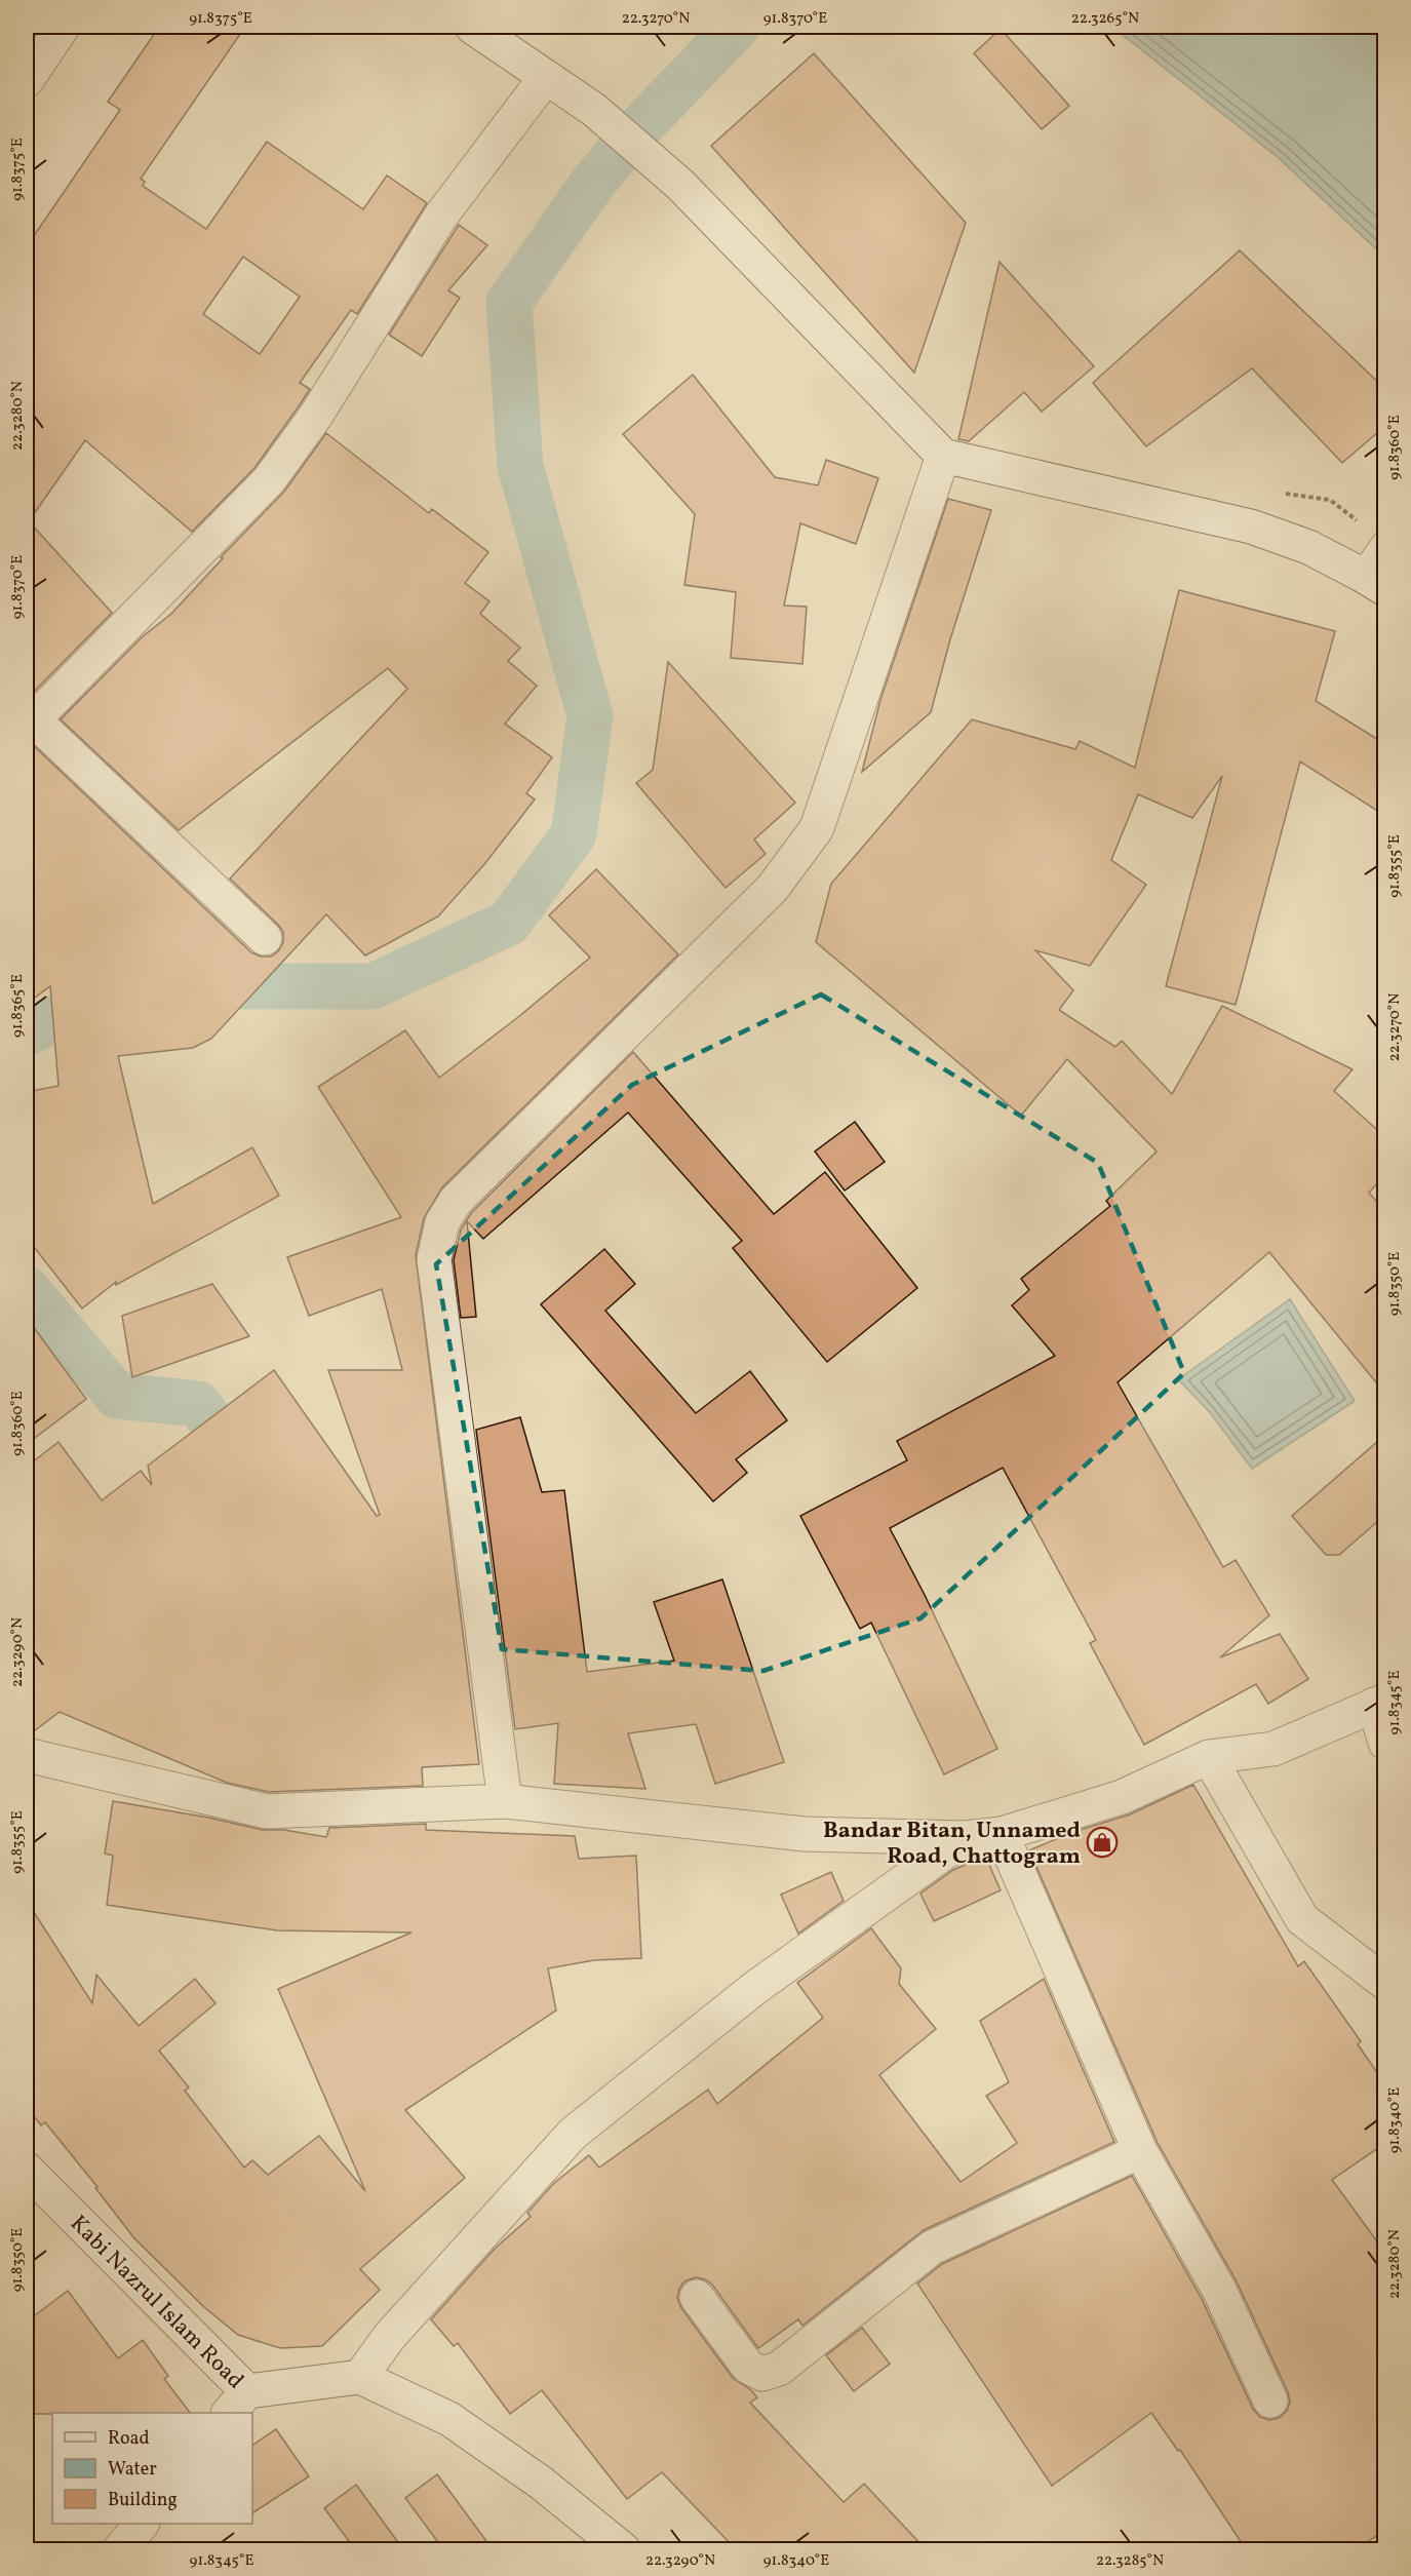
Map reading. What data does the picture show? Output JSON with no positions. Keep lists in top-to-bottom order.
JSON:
{
  "streets": {
    "street": ["Kabi Nazrul Islam Road"]
  },
  "places": {
    "shop": ["Bandar Bitan, Unnamed Road, Chattogram"]
  },
  "legend": ["Road", "Water", "Building"],
  "coordinates": [
    "91.8375°E",
    "22.3270°N",
    "91.8370°E",
    "22.3265°N",
    "22.3280°N",
    "91.8360°E",
    "91.8355°E",
    "91.8365°E",
    "91.8350°E",
    "22.3290°N",
    "91.8345°E",
    "91.8340°E",
    "22.3285°N"
  ]
}
